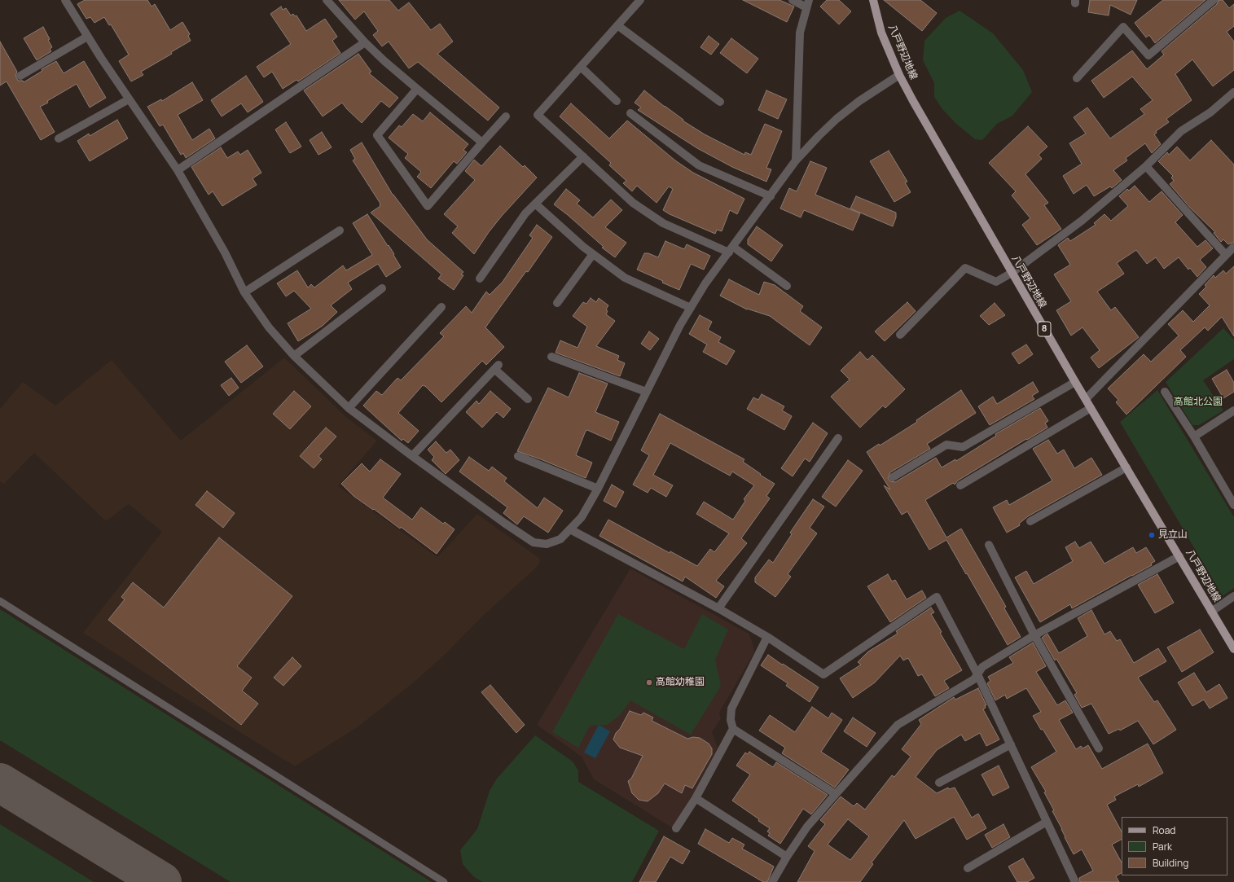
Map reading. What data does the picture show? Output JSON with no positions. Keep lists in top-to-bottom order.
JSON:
{
  "streets": {
    "main road": ["八戸野辺地線", "8"]
  },
  "parks": ["高館北公園"],
  "places": ["見立山", "高館幼稚園"],
  "legend": ["Road", "Park", "Building"]
}
